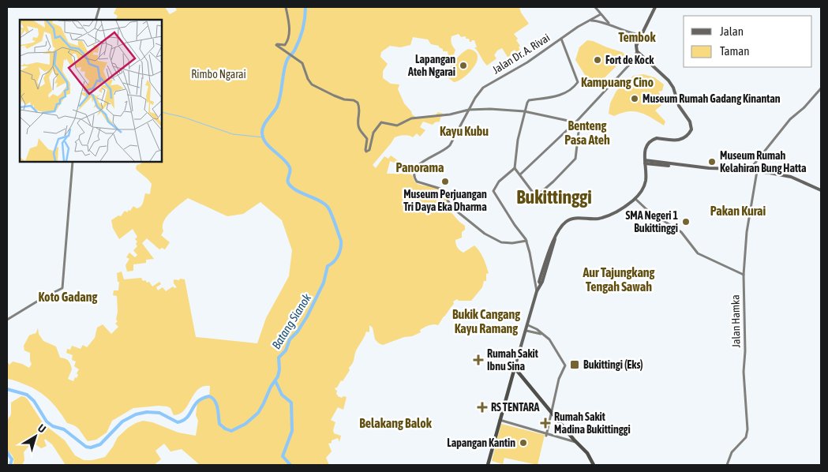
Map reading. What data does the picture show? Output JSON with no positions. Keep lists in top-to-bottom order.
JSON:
{
  "streets": {
    "street": ["Jalan Dr. A. Rivai", "Jalan Hamka"]
  },
  "districts": [
    "Tembok",
    "Kampuang Cino",
    "Benteng Pasa Ateh",
    "Kayu Kubu",
    "Panorama",
    "Bukittinggi",
    "Pakan Kurai",
    "Aur Tajungkang Tengah Sawah",
    "Koto Gadang",
    "Bukik Cangang Kayu Ramang",
    "Belakang Balok"
  ],
  "water": ["Batang Sianok"],
  "parks": ["Rimbo Ngarai"],
  "places": {
    "other": [
      "Fort de Kock",
      "Lapangan Ateh Ngarai",
      "Museum Rumah Gadang Kinantan",
      "Museum Rumah Kelahiran Bung Hatta",
      "Museum Perjuangan Tri Daya Eka Dharma",
      "SMA Negeri 1 Bukittinggi",
      "Lapangan Kantin"
    ],
    "health": ["Rumah Sakit Ibnu Sina", "RS TENTARA", "Rumah Sakit Madina Bukittinggi"],
    "transit": ["Bukittingi (Eks)"]
  },
  "legend": ["Jalan", "Taman"],
  "north": "top right"
}
